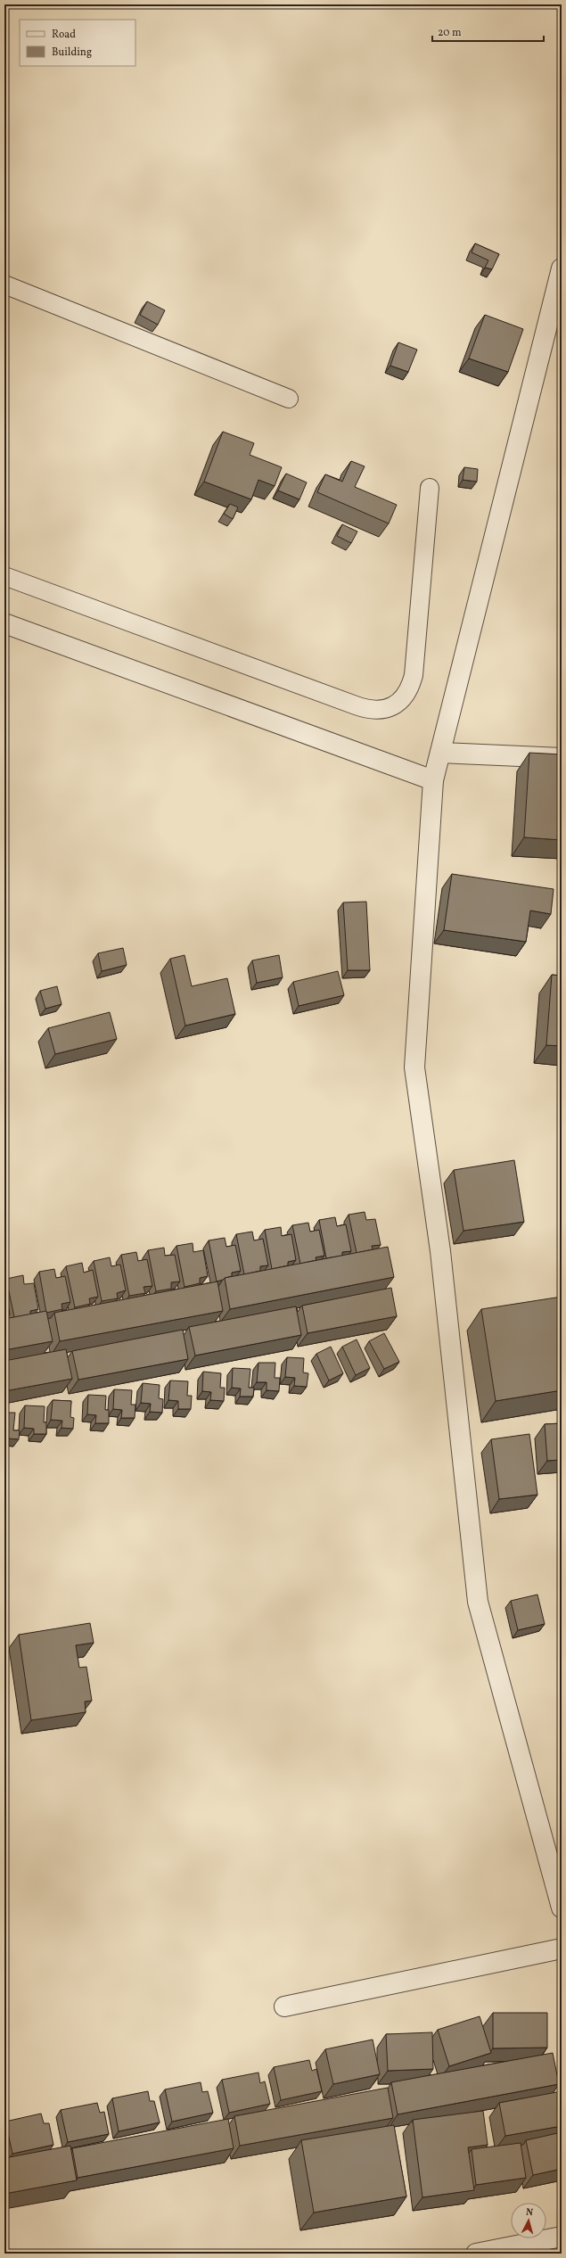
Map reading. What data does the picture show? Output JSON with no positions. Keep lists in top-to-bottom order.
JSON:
{
  "legend": ["Road", "Building"],
  "scale_bar": "20 m",
  "north": "top"
}
